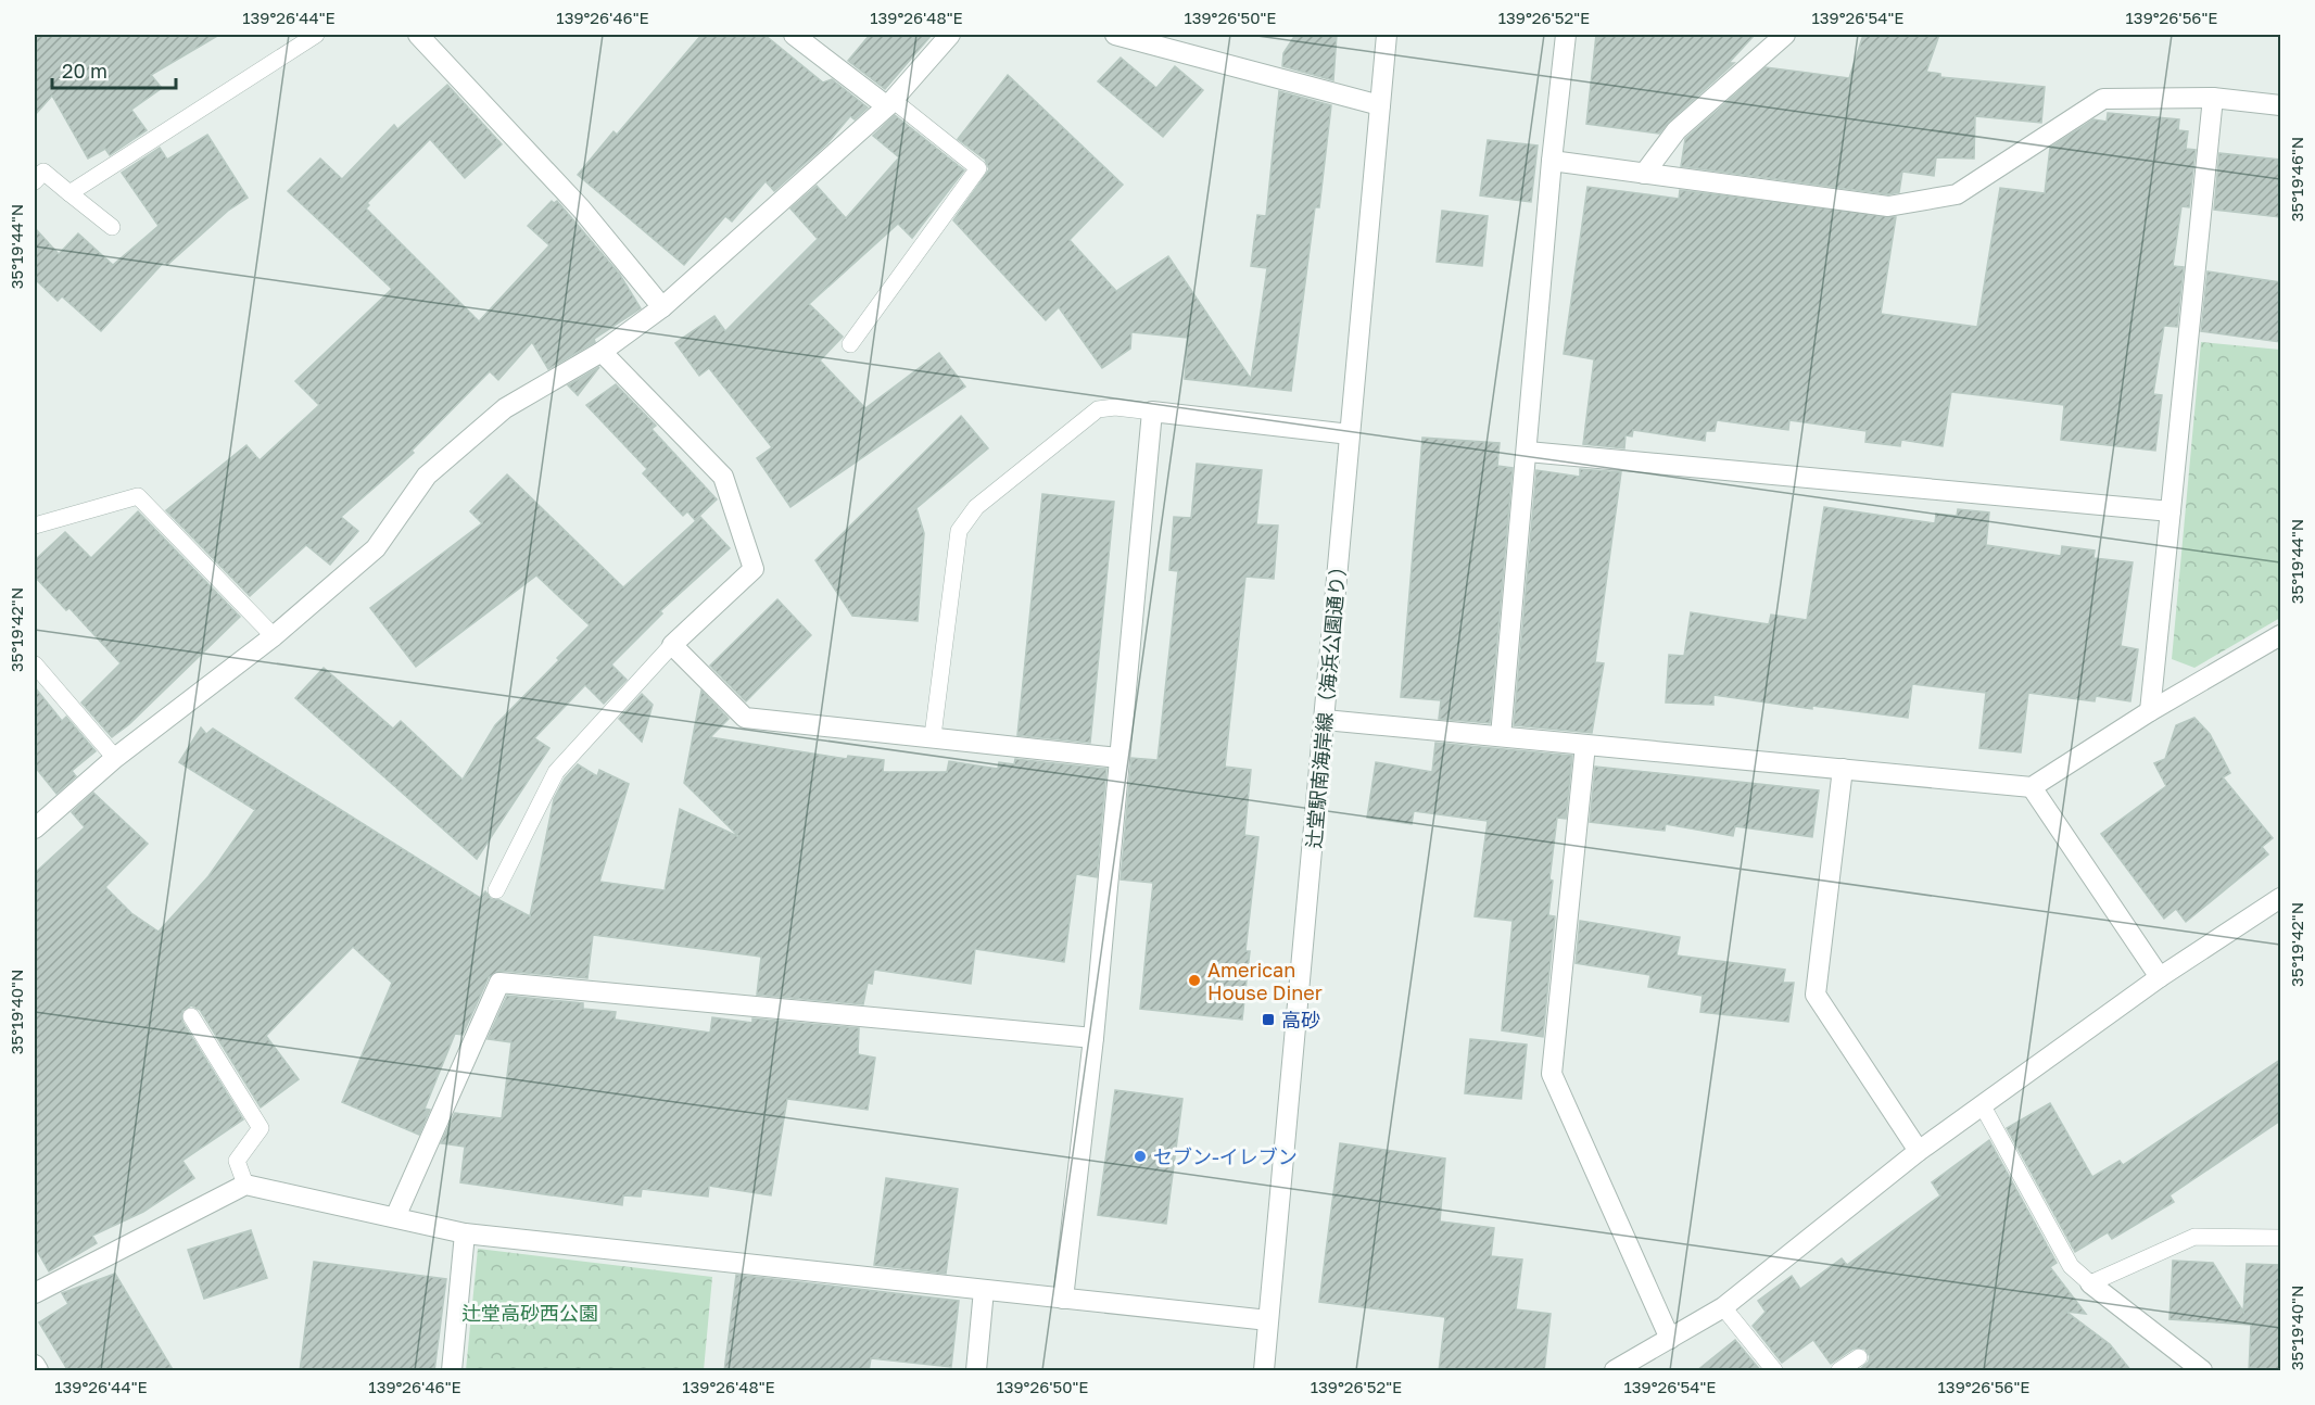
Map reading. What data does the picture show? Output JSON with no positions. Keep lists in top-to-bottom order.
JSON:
{
  "streets": {
    "street": ["辻堂駅南海岸線（海浜公園通り）"]
  },
  "parks": ["辻堂高砂西公園"],
  "places": {
    "other": ["American House Diner", "セブン-イレブン"],
    "transit": ["高砂"]
  },
  "scale_bar": "20 m",
  "coordinates": [
    "139°26'44\"E",
    "139°26'46\"E",
    "139°26'48\"E",
    "139°26'50\"E",
    "139°26'52\"E",
    "139°26'54\"E",
    "139°26'56\"E",
    "35°19'46\"N",
    "35°19'44\"N",
    "35°19'42\"N",
    "35°19'40\"N"
  ]
}
